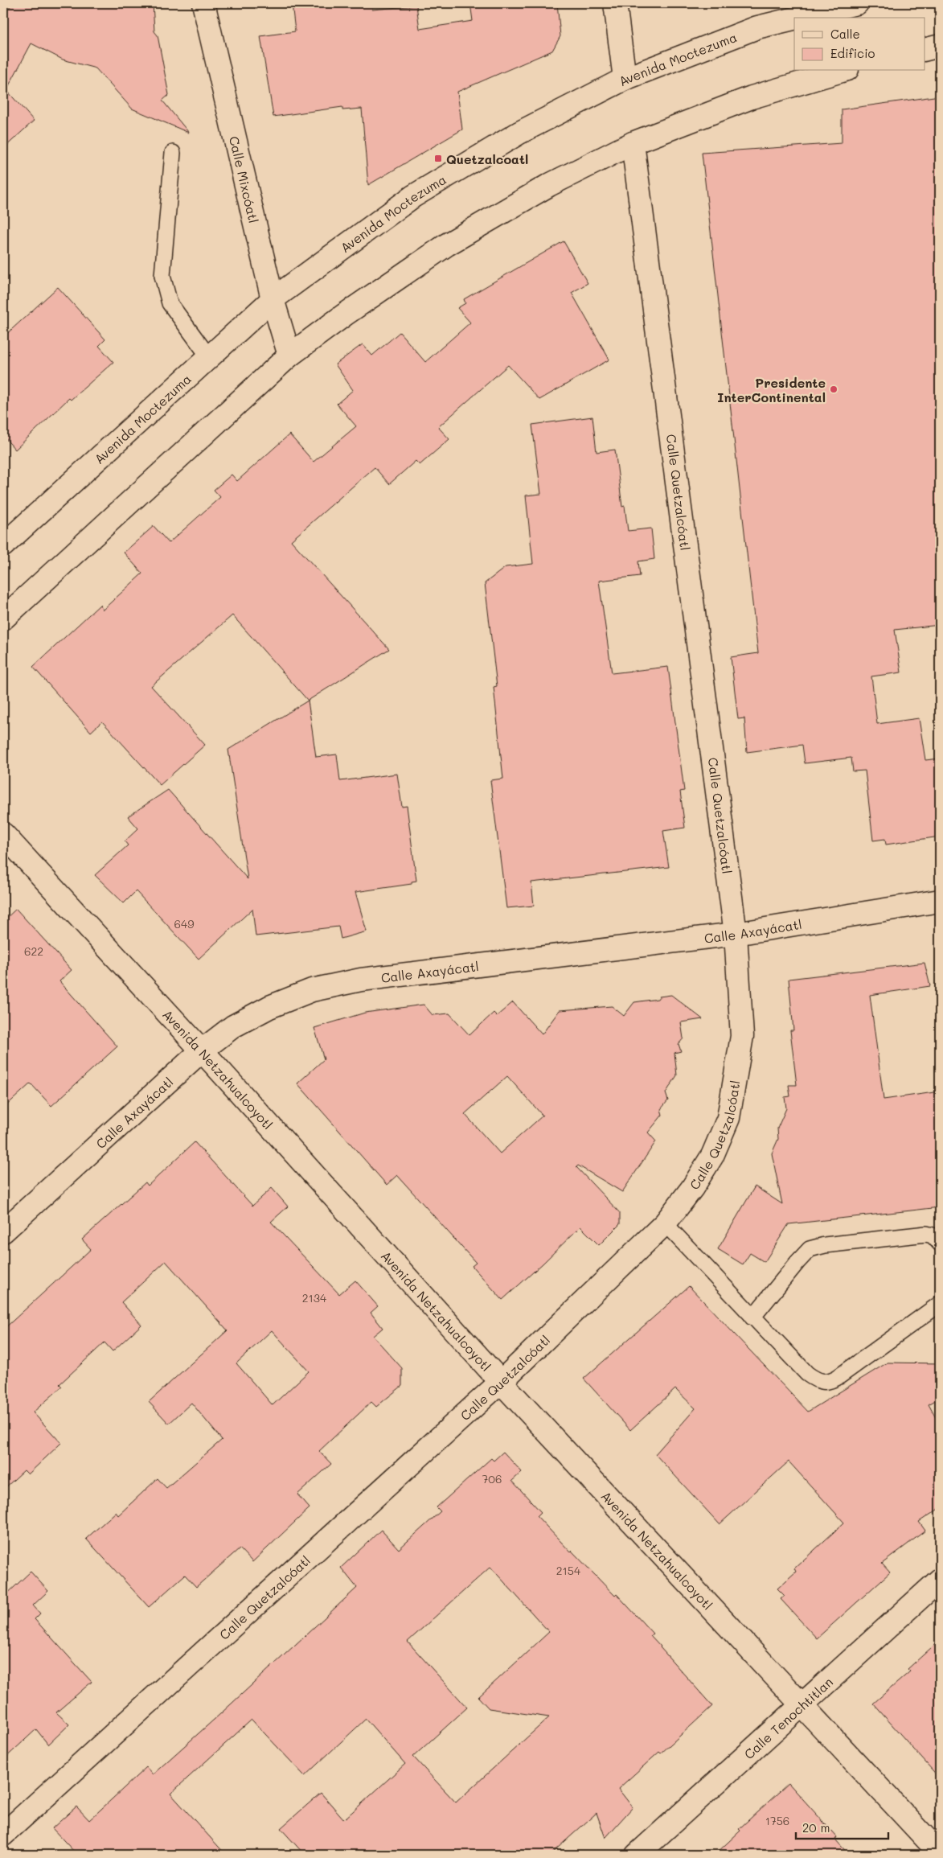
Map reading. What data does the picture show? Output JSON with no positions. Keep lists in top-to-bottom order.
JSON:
{
  "streets": {
    "street": [
      "Avenida Moctezuma",
      "Calle Mixcóatl",
      "Calle Quetzalcóatl",
      "Calle Axayácatl",
      "Avenida Netzahualcoyotl",
      "Calle Tenochtitlan"
    ]
  },
  "crossings": [
    ["Avenida Moctezuma", "Calle Mixcóatl"],
    ["Calle Quetzalcóatl", "Calle Axayácatl"],
    ["Calle Quetzalcóatl", "Avenida Netzahualcoyotl"],
    ["Calle Axayácatl", "Avenida Netzahualcoyotl"],
    ["Avenida Netzahualcoyotl", "Calle Tenochtitlan"]
  ],
  "places": {
    "transit": ["Quetzalcoatl"],
    "other": ["Presidente InterContinental"]
  },
  "house_numbers": [
    "649",
    "622",
    "2134",
    "706",
    "2154",
    "1756"
  ],
  "legend": ["Calle", "Edificio"],
  "scale_bar": "20 m"
}
